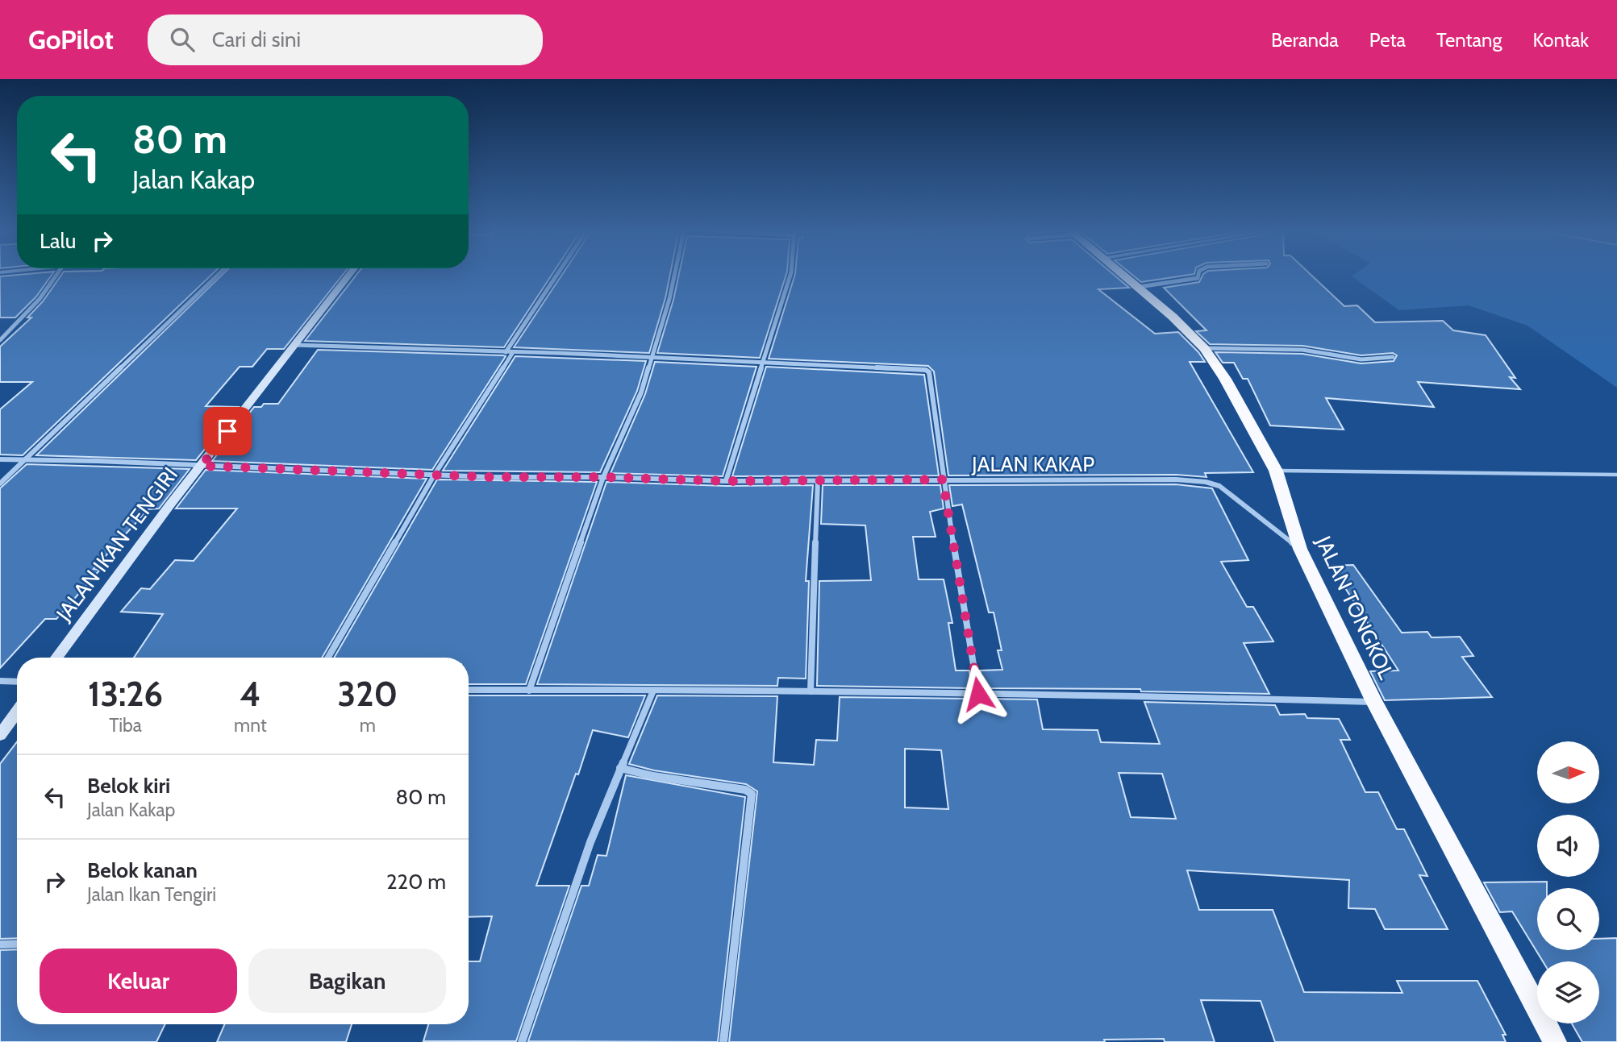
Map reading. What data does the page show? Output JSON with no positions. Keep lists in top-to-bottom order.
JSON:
{
  "streets": {
    "highway": ["JALAN TONGKOL"],
    "main road": ["JALAN IKAN TENGIRI"],
    "street": ["JALAN KAKAP"]
  },
  "crossings": [
    ["JALAN KAKAP", "JALAN IKAN TENGIRI"],
    ["JALAN KAKAP", "JALAN TONGKOL"]
  ],
  "north": "right",
  "page": {
    "header": "GoPilot",
    "search": "Cari di sini",
    "nav": [
      "Beranda",
      "Peta",
      "Tentang",
      "Kontak"
    ],
    "turn": ["80 m", "Jalan Kakap"],
    "then": "Lalu",
    "eta": [
      "13:26",
      "Tiba",
      "4",
      "mnt",
      "320",
      "m"
    ],
    "list": [
      {
        "name": "Belok kiri",
        "note": "Jalan Kakap",
        "value": "80 m"
      },
      {
        "name": "Belok kanan",
        "note": "Jalan Ikan Tengiri",
        "value": "220 m"
      }
    ],
    "buttons": ["Keluar", "Bagikan"]
  }
}
